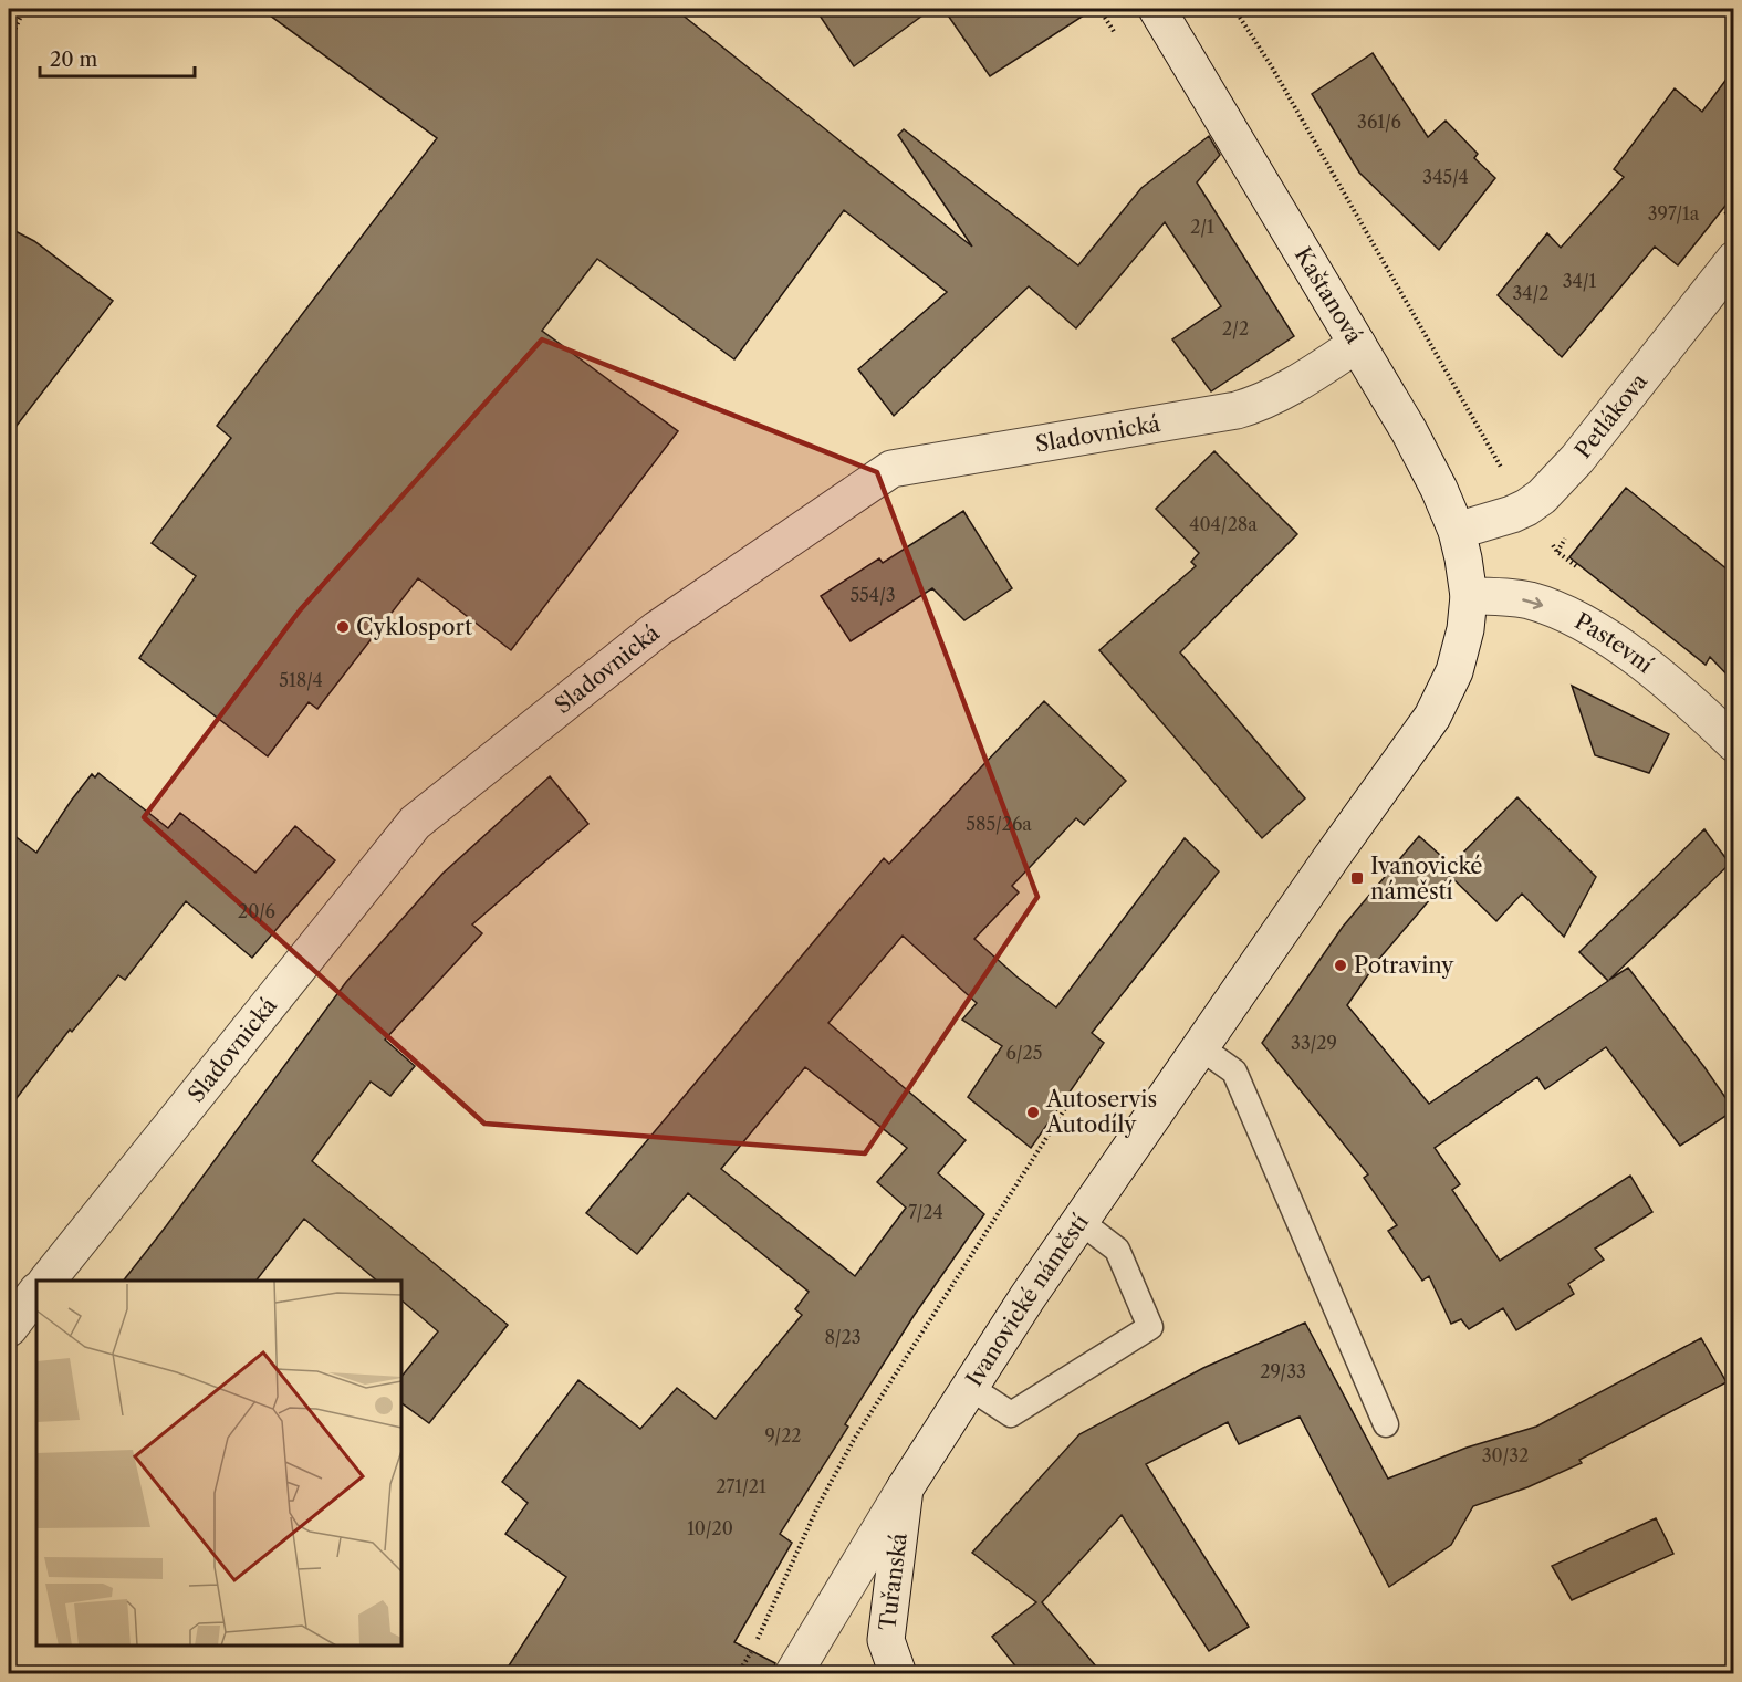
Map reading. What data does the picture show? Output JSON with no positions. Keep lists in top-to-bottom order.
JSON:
{
  "streets": {
    "street": [
      "Kaštanová",
      "Petlákova",
      "Sladovnická",
      "Pastevní",
      "Ivanovické náměstí",
      "Tuřanská"
    ]
  },
  "crossings": [
    ["Kaštanová", "Petlákova"],
    ["Kaštanová", "Sladovnická"],
    ["Kaštanová", "Pastevní"],
    ["Kaštanová", "Ivanovické náměstí"],
    ["Pastevní", "Ivanovické náměstí"],
    ["Ivanovické náměstí", "Tuřanská"]
  ],
  "one_way": ["Pastevní"],
  "places": {
    "other": ["Cyklosport", "Potraviny", "Autoservis Autodíly"],
    "transit": ["Ivanovické náměstí"]
  },
  "house_numbers": [
    "361/6",
    "345/4",
    "397/1a",
    "2/1",
    "34/1",
    "34/2",
    "2/2",
    "404/28a",
    "554/3",
    "518/4",
    "585/26a",
    "20/6",
    "33/29",
    "6/25",
    "7/24",
    "8/23",
    "29/33",
    "9/22",
    "30/32",
    "271/21",
    "10/20"
  ],
  "scale_bar": "20 m"
}
